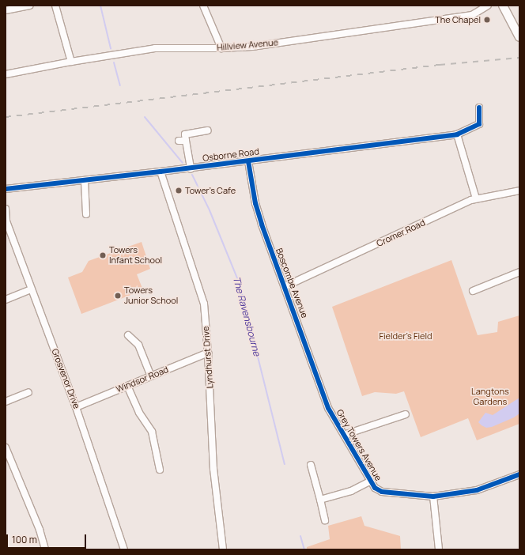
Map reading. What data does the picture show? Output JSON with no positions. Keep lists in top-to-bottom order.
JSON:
{
  "streets": {
    "street": [
      "Hillview Avenue",
      "Osborne Road",
      "Cromer Road",
      "Boscombe Avenue",
      "Lyndhurst Drive",
      "Grosvenor Drive",
      "Windsor Road",
      "Grey Towers Avenue"
    ]
  },
  "crossings": [
    ["Osborne Road", "Boscombe Avenue"],
    ["Osborne Road", "Lyndhurst Drive"],
    ["Cromer Road", "Boscombe Avenue"],
    ["Boscombe Avenue", "Grey Towers Avenue"],
    ["Lyndhurst Drive", "Windsor Road"],
    ["Grosvenor Drive", "Windsor Road"]
  ],
  "water": ["The Ravensbourne"],
  "parks": ["Fielder's Field", "Langtons Gardens"],
  "places": [
    "The Chapel",
    "Tower's Cafe",
    "Towers Infant School",
    "Towers Junior School"
  ],
  "scale_bar": "100 m"
}
